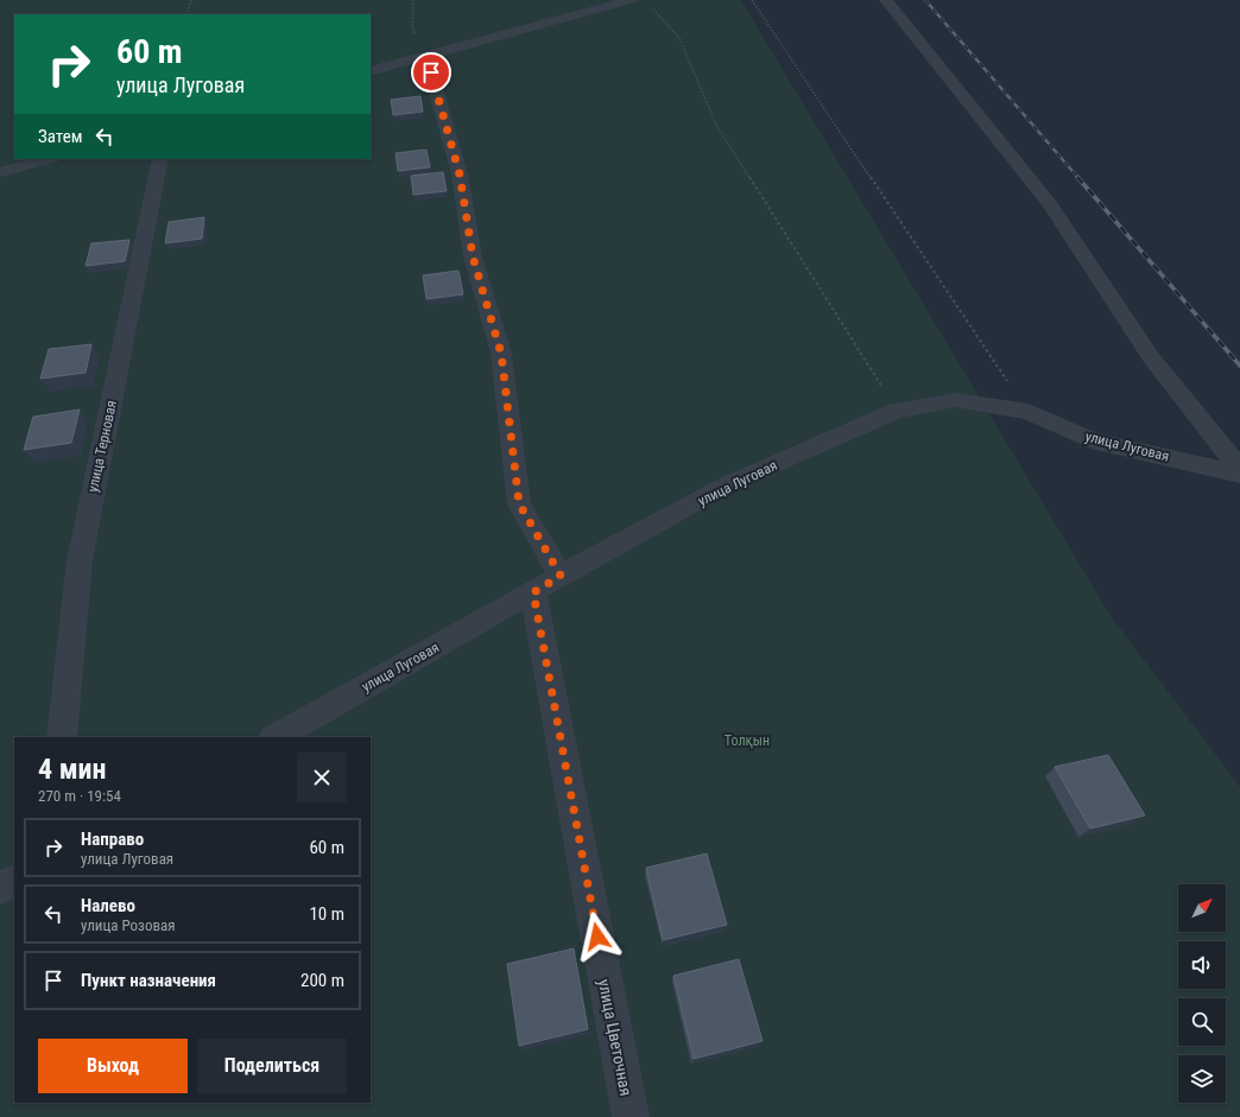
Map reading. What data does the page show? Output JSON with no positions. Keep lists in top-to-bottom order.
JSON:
{
  "streets": {
    "street": ["улица Терновая", "улица Луговая", "улица Цветочная"]
  },
  "crossings": [
    ["улица Луговая", "улица Цветочная"]
  ],
  "parks": ["Толқын"],
  "north": "top right",
  "page": {
    "turn": ["60 m", "улица Луговая"],
    "then": "Затем",
    "heading": ["4 мин", "270 m · 19:54"],
    "list": [
      {
        "name": "Направо",
        "note": "улица Луговая",
        "value": "60 m"
      },
      {
        "name": "Налево",
        "note": "улица Розовая",
        "value": "10 m"
      },
      {
        "name": "Пункт назначения",
        "value": "200 m"
      }
    ],
    "buttons": ["Выход", "Поделиться"]
  }
}
